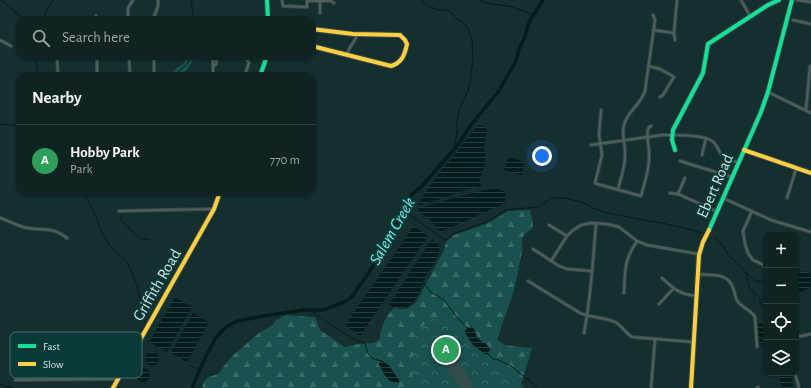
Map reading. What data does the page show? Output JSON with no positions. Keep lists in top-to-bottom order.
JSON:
{
  "streets": {
    "street": ["Ebert Road", "Griffith Road"]
  },
  "water": ["Salem Creek"],
  "legend": ["Fast", "Slow"],
  "page": {
    "search": "Search here",
    "heading": "Nearby",
    "list": [
      {
        "mark": "A",
        "name": "Hobby Park",
        "note": "Park",
        "value": "770 m"
      }
    ],
    "map_buttons": ["+", "−"],
    "pins": "A"
  }
}
